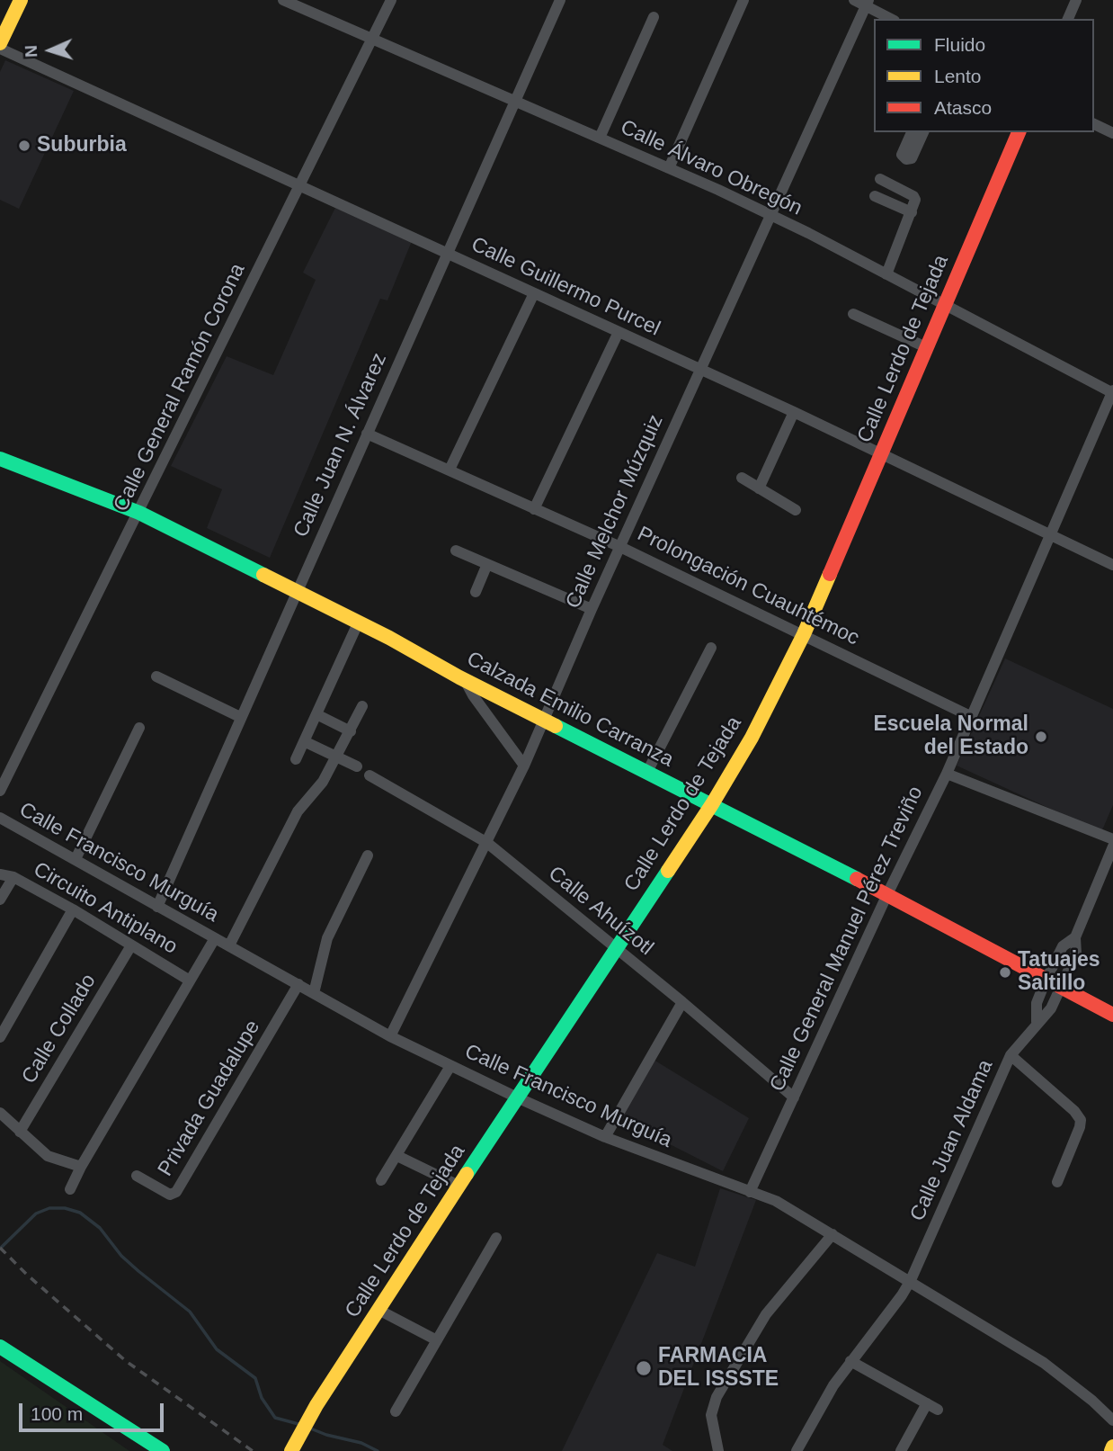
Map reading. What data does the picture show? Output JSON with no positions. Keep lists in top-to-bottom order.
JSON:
{
  "streets": {
    "street": [
      "Calle Álvaro Obregón",
      "Calle Guillermo Purcel",
      "Calle Lerdo de Tejada",
      "Calle General Ramón Corona",
      "Calle Juan N. Álvarez",
      "Calle Melchor Múzquiz",
      "Prolongación Cuauhtémoc",
      "Calzada Emilio Carranza",
      "Calle Francisco Murguía",
      "Circuito Antiplano",
      "Calle Ahuízotl",
      "Calle General Manuel Pérez Treviño",
      "Calle Collado",
      "Privada Guadalupe",
      "Calle Juan Aldama"
    ]
  },
  "crossings": [
    ["Calle Álvaro Obregón", "Calle Lerdo de Tejada"],
    ["Calle Álvaro Obregón", "Calle General Ramón Corona"],
    ["Calle Álvaro Obregón", "Calle Juan N. Álvarez"],
    ["Calle Álvaro Obregón", "Calle Melchor Múzquiz"],
    ["Calle Álvaro Obregón", "Calle General Manuel Pérez Treviño"],
    ["Calle Guillermo Purcel", "Calle Lerdo de Tejada"],
    ["Calle Guillermo Purcel", "Calle General Ramón Corona"],
    ["Calle Guillermo Purcel", "Calle Juan N. Álvarez"],
    ["Calle Guillermo Purcel", "Calle Melchor Múzquiz"],
    ["Calle Guillermo Purcel", "Calle General Manuel Pérez Treviño"],
    ["Calle Lerdo de Tejada", "Prolongación Cuauhtémoc"],
    ["Calle Lerdo de Tejada", "Calzada Emilio Carranza"],
    ["Calle Lerdo de Tejada", "Calle Francisco Murguía"],
    ["Calle Lerdo de Tejada", "Calle Ahuízotl"],
    ["Calle General Ramón Corona", "Calzada Emilio Carranza"],
    ["Calle Juan N. Álvarez", "Prolongación Cuauhtémoc"],
    ["Calle Juan N. Álvarez", "Calzada Emilio Carranza"],
    ["Calle Juan N. Álvarez", "Calle Francisco Murguía"],
    ["Calle Melchor Múzquiz", "Prolongación Cuauhtémoc"],
    ["Calle Melchor Múzquiz", "Calzada Emilio Carranza"],
    ["Calle Melchor Múzquiz", "Calle Francisco Murguía"],
    ["Calle Melchor Múzquiz", "Calle Ahuízotl"],
    ["Prolongación Cuauhtémoc", "Calle General Manuel Pérez Treviño"],
    ["Calzada Emilio Carranza", "Calle General Manuel Pérez Treviño"],
    ["Calzada Emilio Carranza", "Calle Juan Aldama"],
    ["Calle Francisco Murguía", "Circuito Antiplano"],
    ["Calle Francisco Murguía", "Calle General Manuel Pérez Treviño"],
    ["Calle Francisco Murguía", "Privada Guadalupe"],
    ["Calle Francisco Murguía", "Calle Juan Aldama"],
    ["Circuito Antiplano", "Calle Collado"],
    ["Calle Ahuízotl", "Calle General Manuel Pérez Treviño"]
  ],
  "places": [
    "Suburbia",
    "Escuela Normal del Estado",
    "Tatuajes Saltillo",
    "FARMACIA DEL ISSSTE"
  ],
  "legend": ["Fluido", "Lento", "Atasco"],
  "scale_bar": "100 m",
  "north": "left"
}
